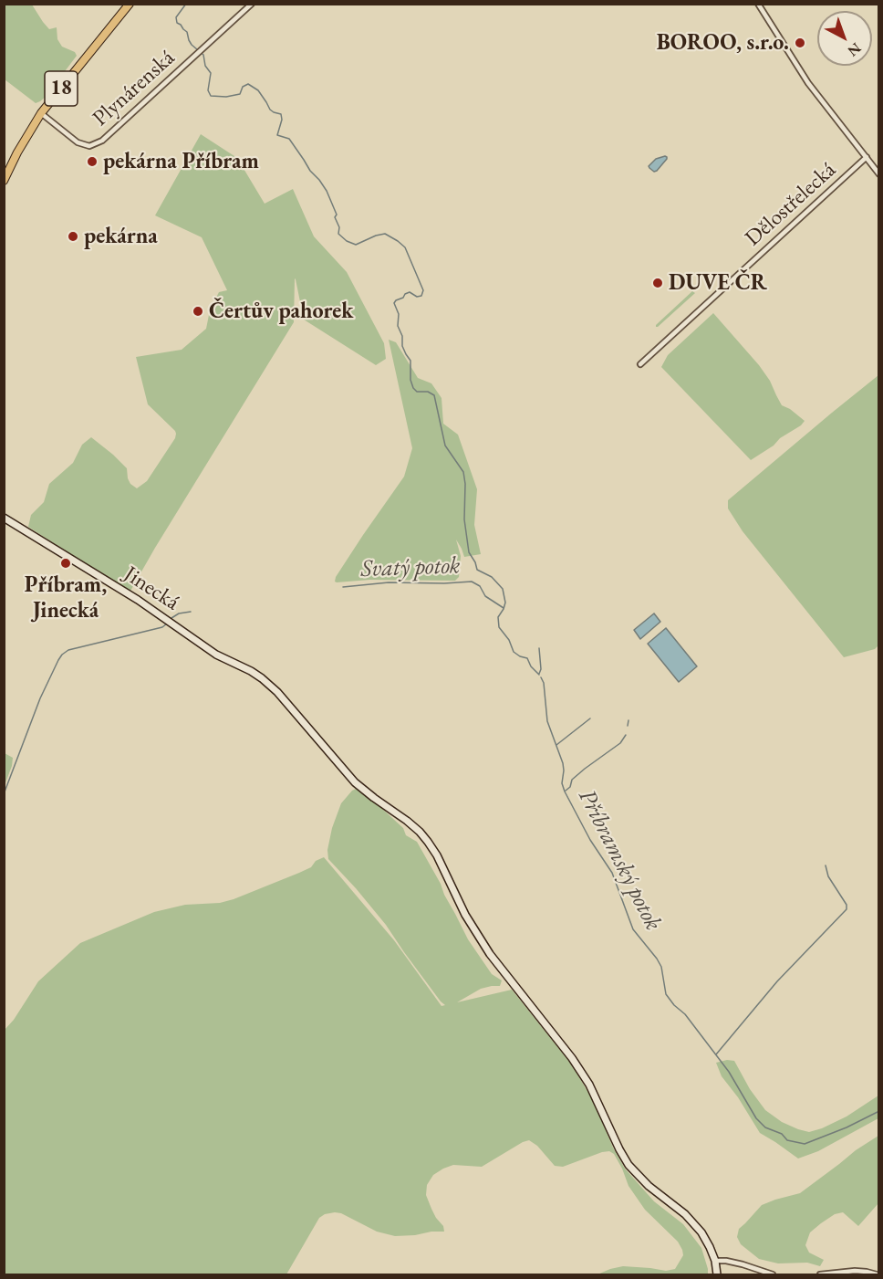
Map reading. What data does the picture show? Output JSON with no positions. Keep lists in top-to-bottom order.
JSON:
{
  "streets": {
    "main road": ["18", "Jinecká"],
    "street": ["Plynárenská", "Dělostřelecká"]
  },
  "crossings": [
    ["18", "Plynárenská"]
  ],
  "water": ["Svatý potok", "Příbramský potok"],
  "places": [
    "BOROO, s.r.o.",
    "pekárna Příbram",
    "pekárna",
    "DUVE ČR",
    "Čertův pahorek",
    "Příbram, Jinecká"
  ],
  "north": "bottom right"
}
